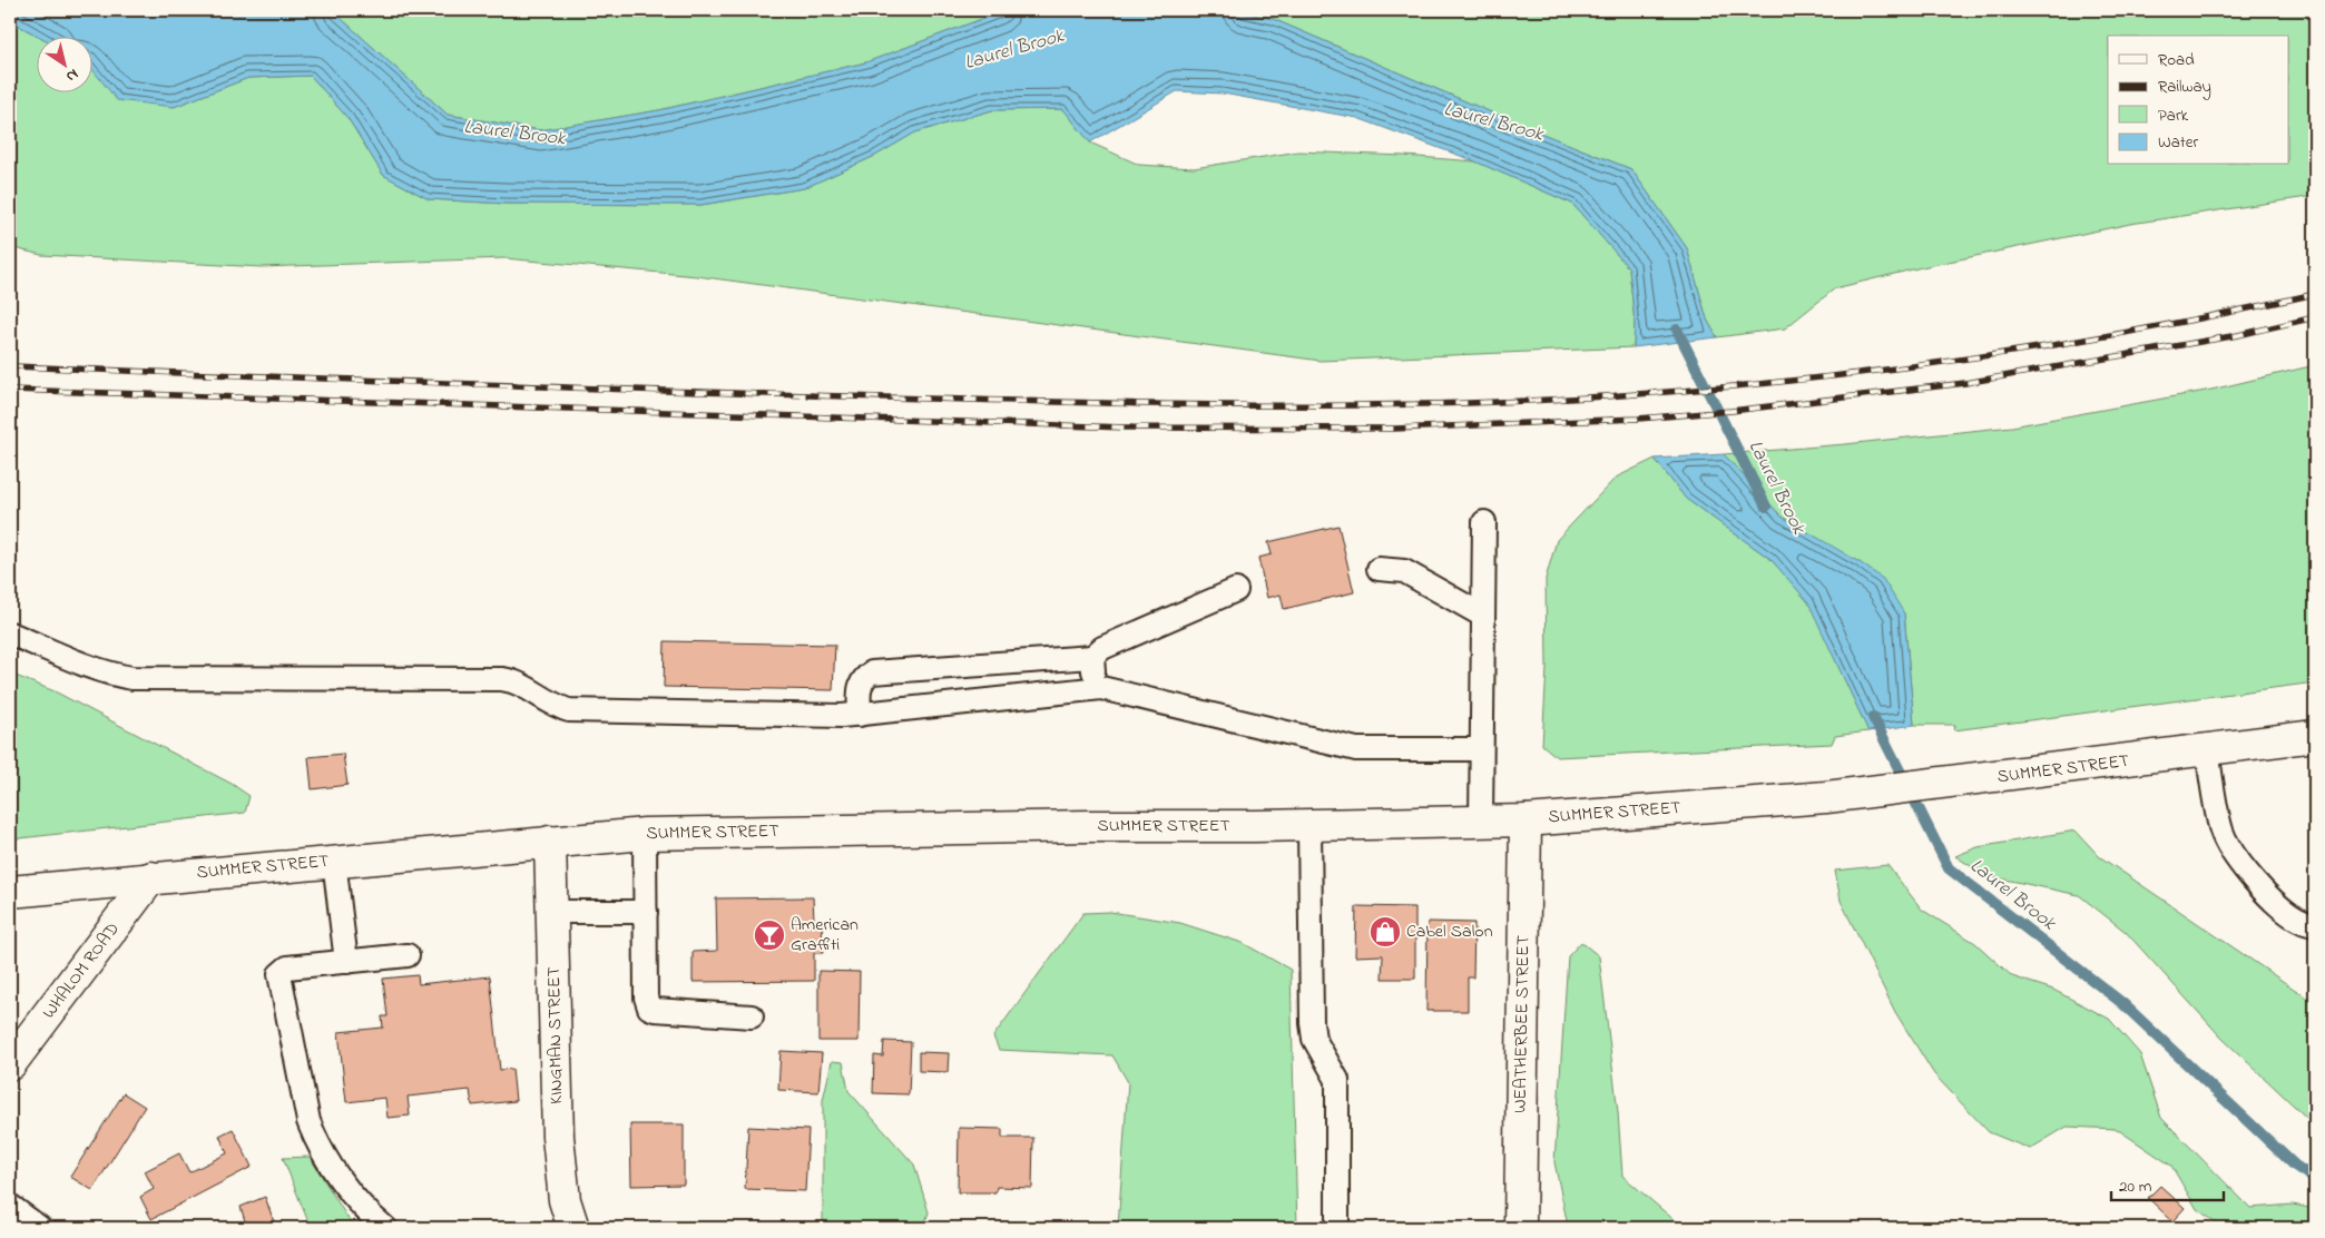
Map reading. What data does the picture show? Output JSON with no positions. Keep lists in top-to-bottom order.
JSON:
{
  "streets": {
    "main road": [
      "SUMMER STREET",
      "WHALOM ROAD",
      "WEATHERBEE STREET",
      "KINGMAN STREET"
    ]
  },
  "crossings": [
    ["SUMMER STREET", "WHALOM ROAD"],
    ["SUMMER STREET", "WEATHERBEE STREET"],
    ["SUMMER STREET", "KINGMAN STREET"]
  ],
  "water": ["Laurel Brook"],
  "places": {
    "shop": ["Cabel Salon"],
    "bar": ["American Graffiti"]
  },
  "legend": [
    "Road",
    "Railway",
    "Park",
    "Water"
  ],
  "scale_bar": "20 m",
  "north": "bottom right"
}
